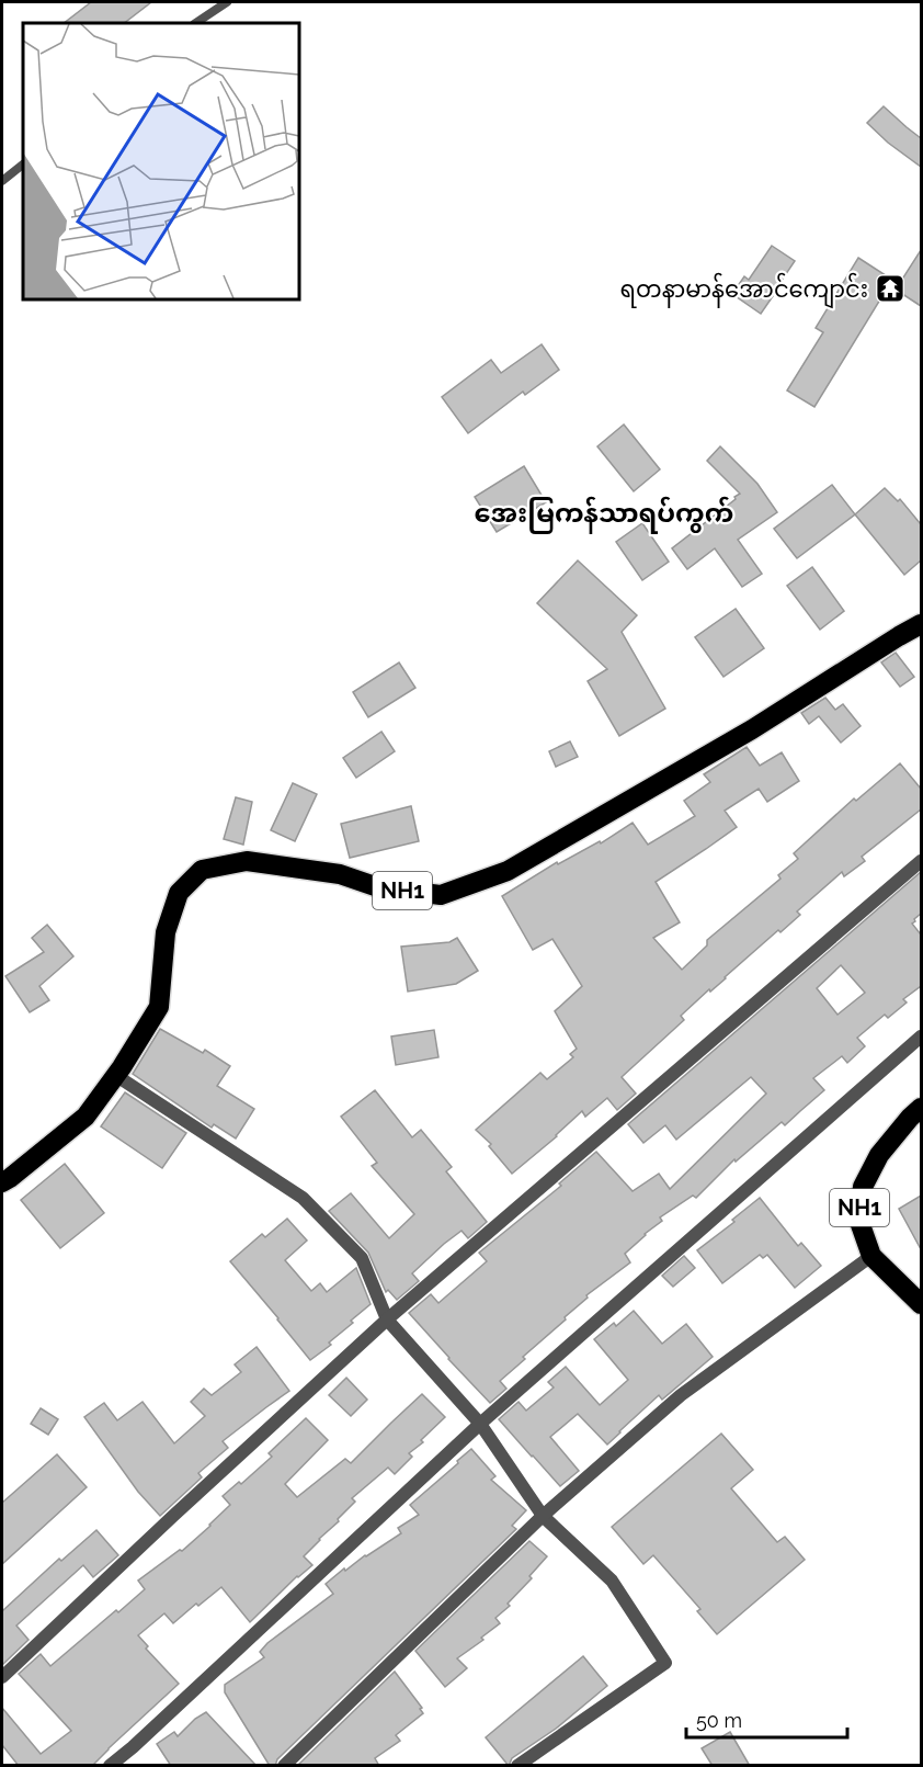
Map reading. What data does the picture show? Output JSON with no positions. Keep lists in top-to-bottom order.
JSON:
{
  "streets": {
    "highway": ["NH1"]
  },
  "districts": ["အေးမြကန်သာရပ်ကွက်"],
  "places": {
    "temple": ["ရတနာမာန်အောင်ကျောင်း"]
  },
  "scale_bar": "50 m"
}
